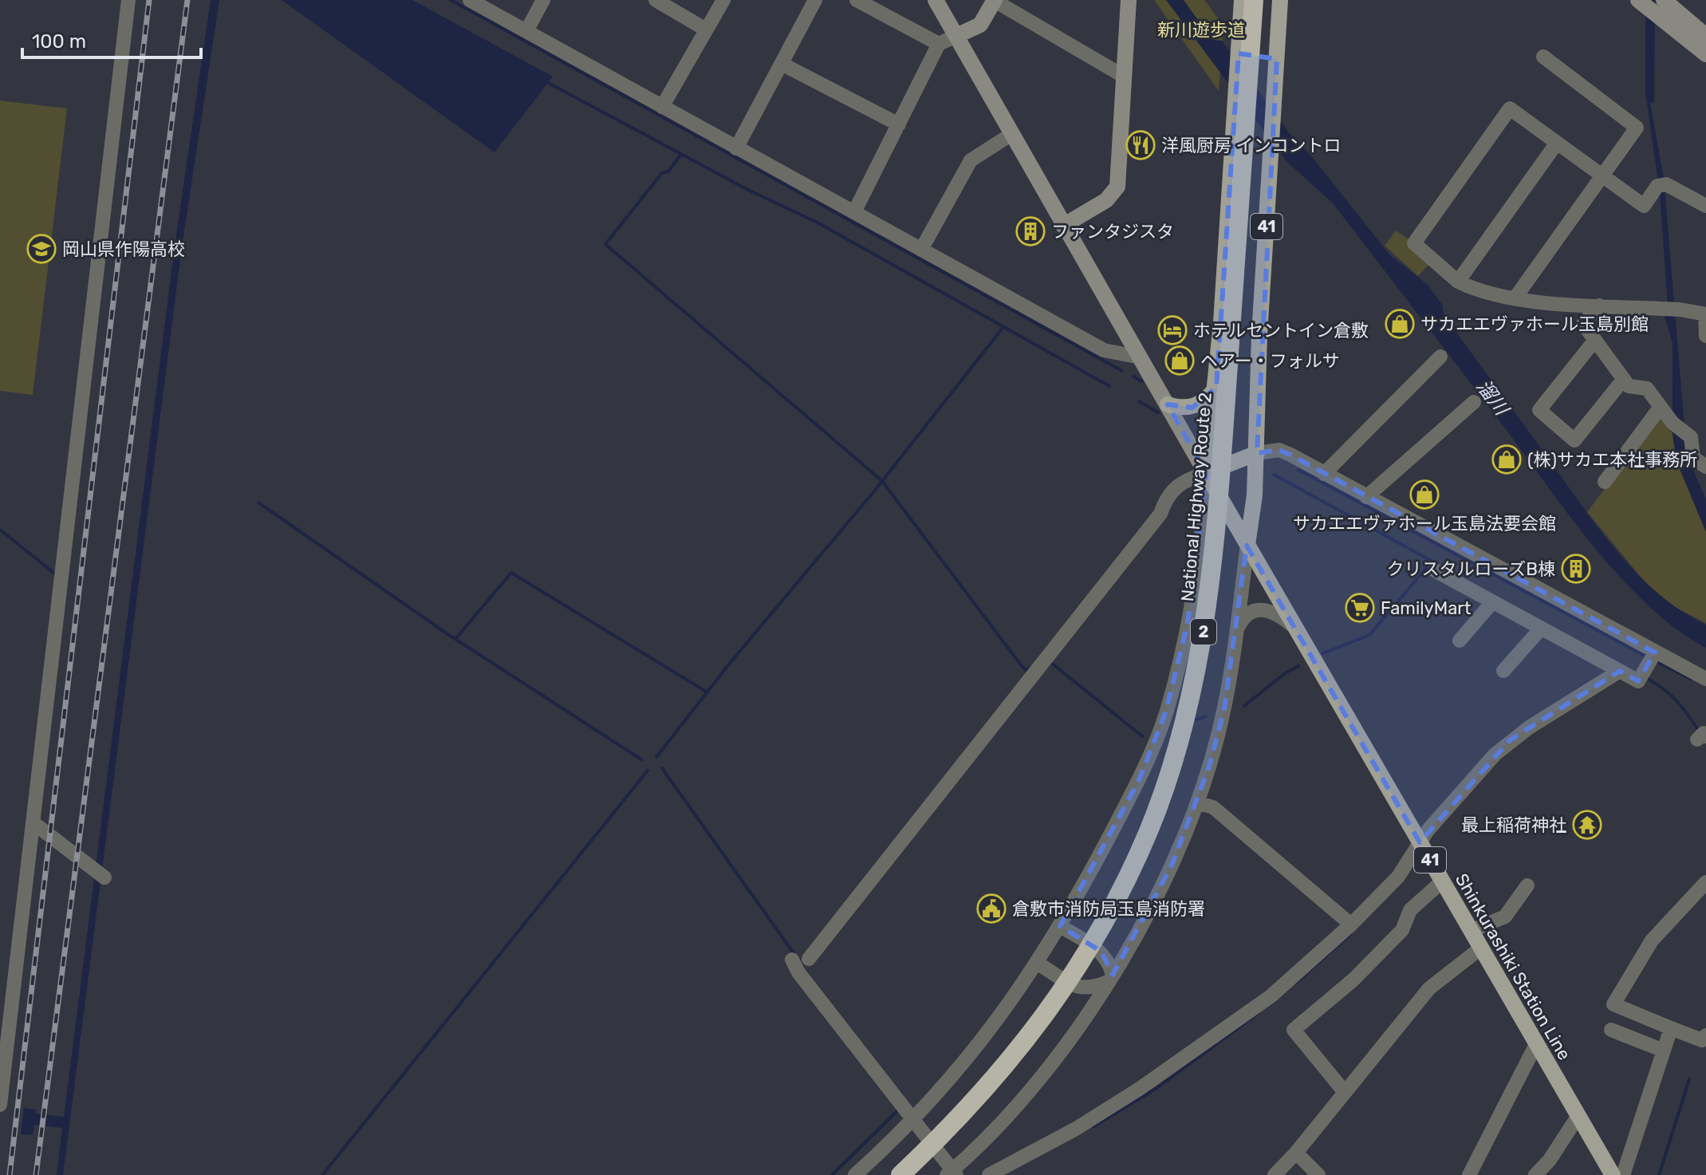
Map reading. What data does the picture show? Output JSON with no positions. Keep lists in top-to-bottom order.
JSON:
{
  "streets": {
    "highway": ["National Highway Route 2", "2"],
    "main road": ["41", "Shinkurashiki Station Line"]
  },
  "crossings": [
    ["41", "Shinkurashiki Station Line"]
  ],
  "water": ["溜川"],
  "parks": ["新川遊歩道"],
  "places": {
    "restaurant": ["洋風厨房 インコントロ"],
    "building": ["ファンタジスタ", "クリスタルローズB棟"],
    "school or university": ["岡山県作陽高校"],
    "shop": [
      "サカエエヴァホール玉島別館",
      "ヘアー・フォルサ",
      "(株)サカエ本社事務所",
      "サカエエヴァホール玉島法要会館"
    ],
    "hotel": ["ホテルセントイン倉敷"],
    "supermarket": ["FamilyMart"],
    "temple": ["最上稲荷神社"],
    "public building": ["倉敷市消防局玉島消防署"]
  },
  "scale_bar": "100 m"
}
